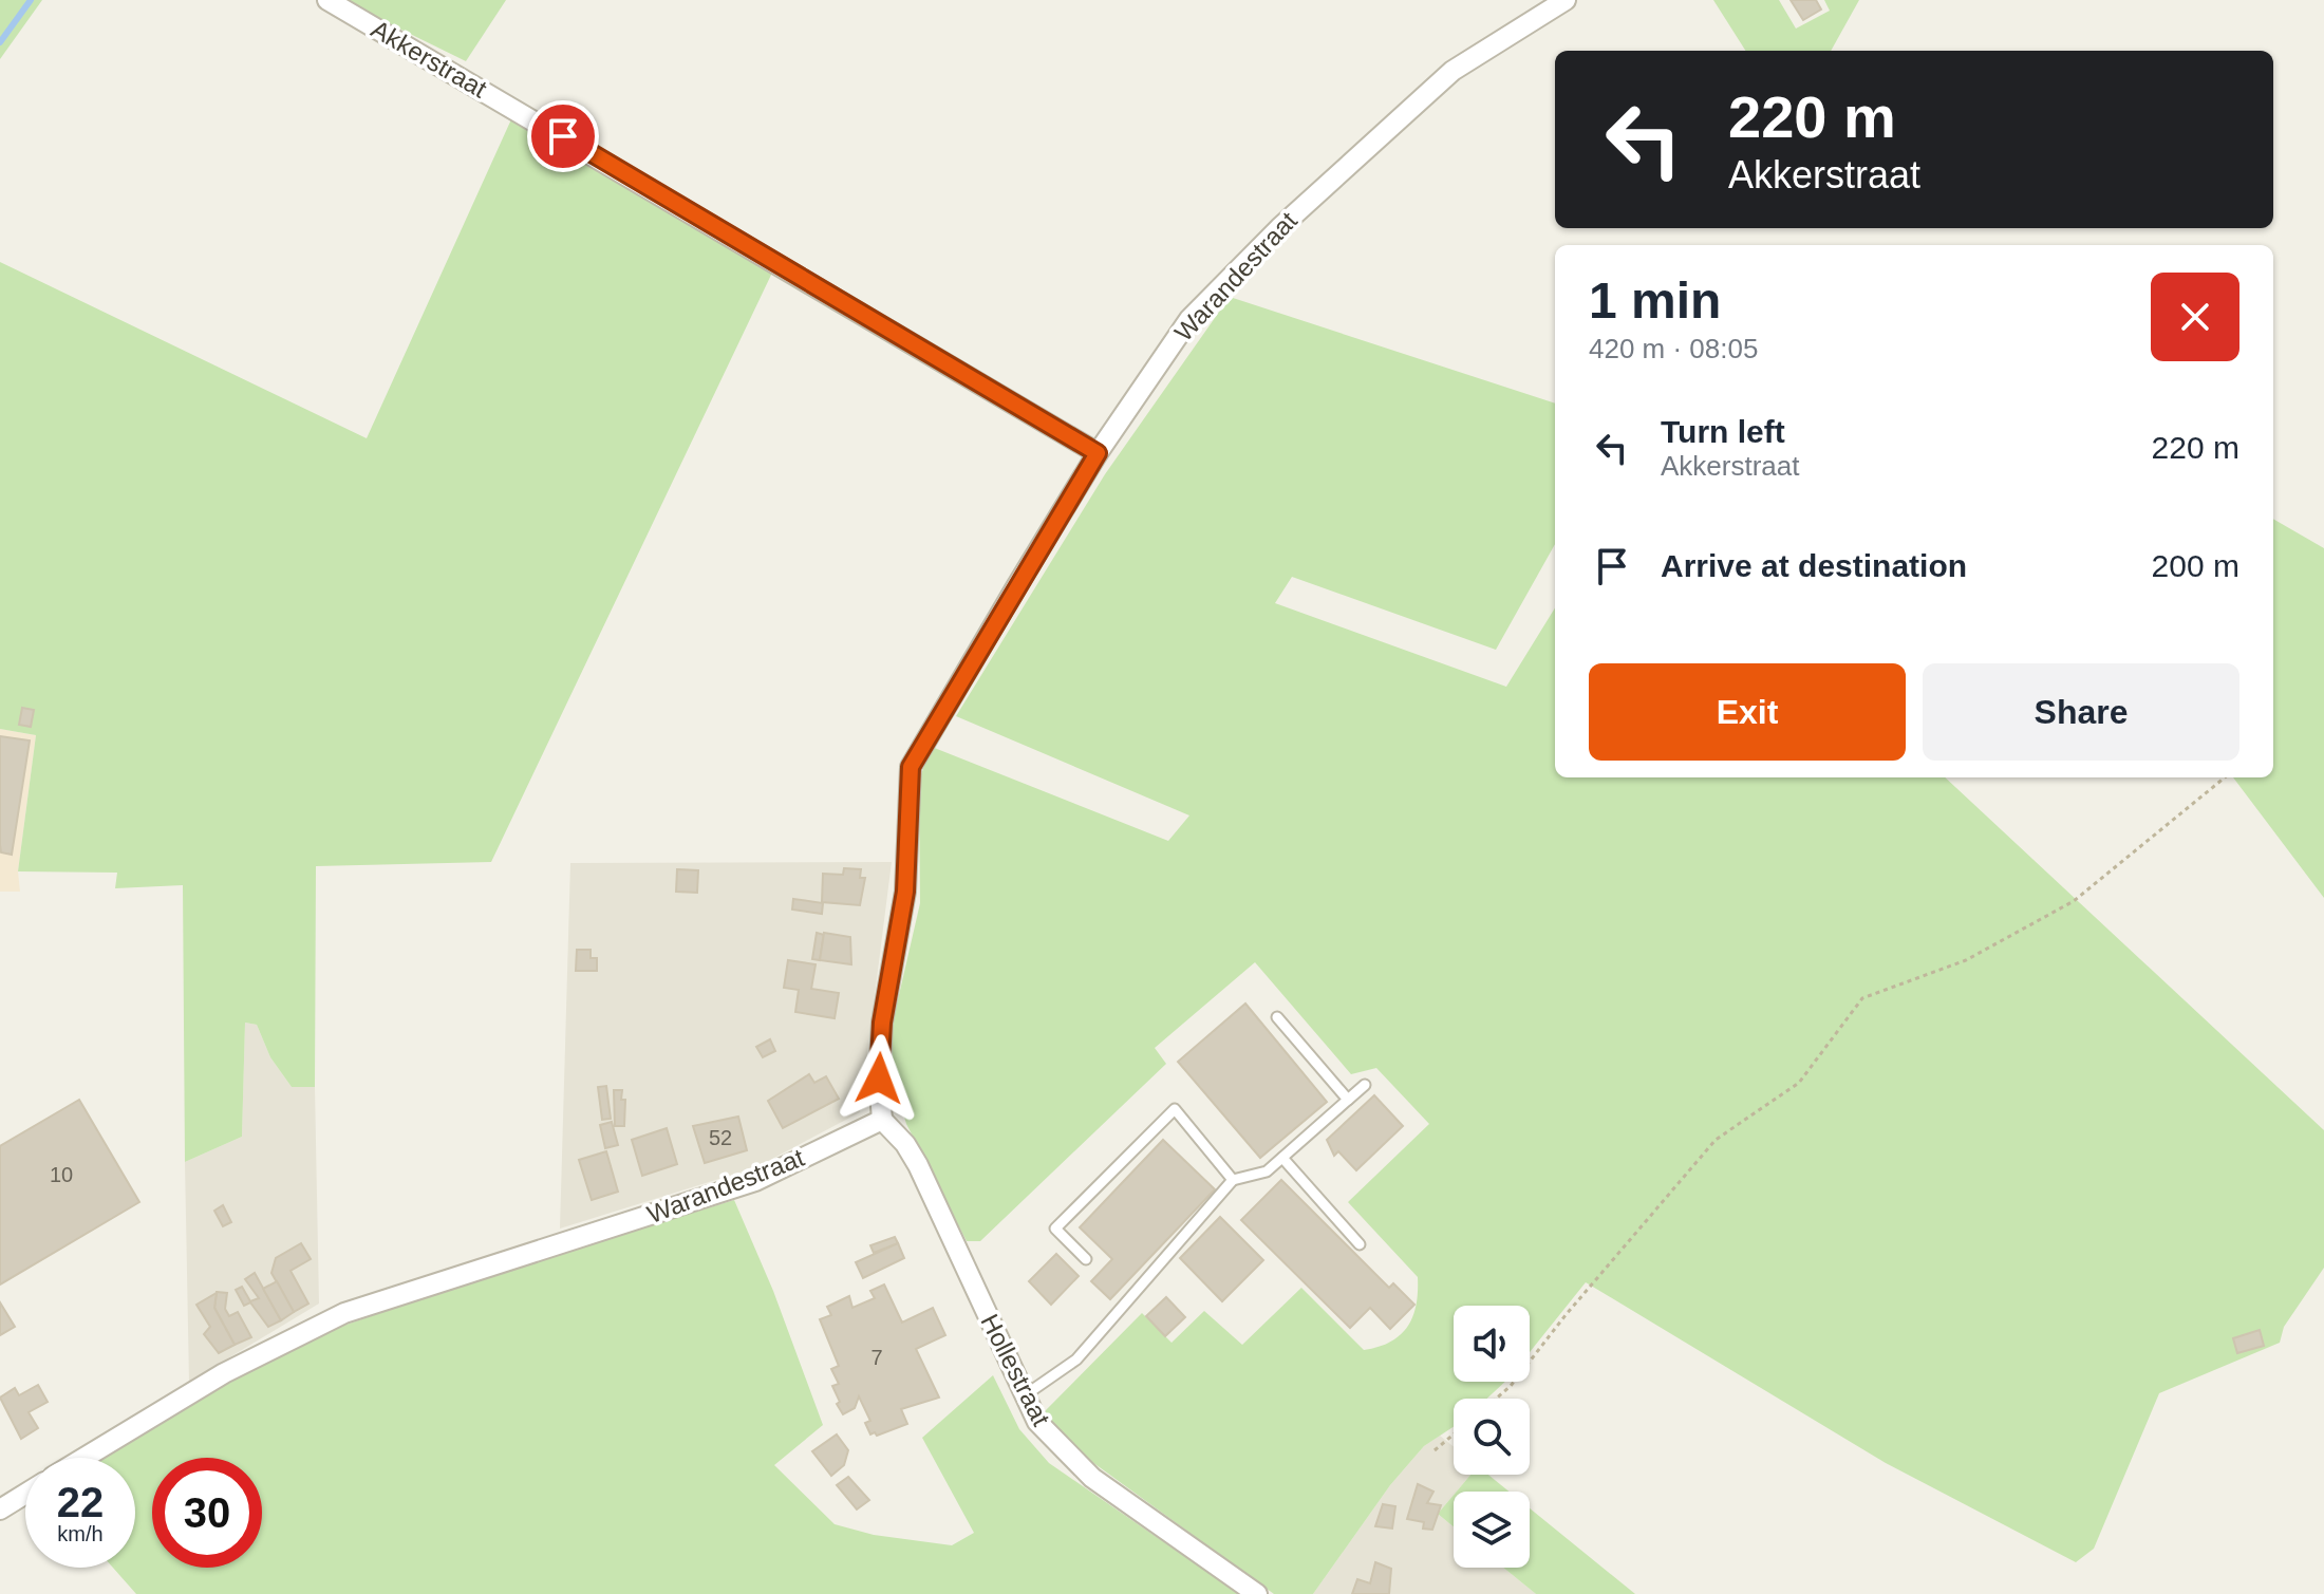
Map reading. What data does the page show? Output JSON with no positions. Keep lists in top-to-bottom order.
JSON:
{
  "streets": {
    "street": ["Akkerstraat", "Warandestraat", "Hollestraat"]
  },
  "crossings": [
    ["Akkerstraat", "Warandestraat"],
    ["Warandestraat", "Hollestraat"]
  ],
  "house_numbers": ["52", "10", "7"],
  "page": {
    "turn": ["220 m", "Akkerstraat"],
    "heading": ["1 min", "420 m · 08:05"],
    "list": [
      {
        "name": "Turn left",
        "note": "Akkerstraat",
        "value": "220 m"
      },
      {
        "name": "Arrive at destination",
        "value": "200 m"
      }
    ],
    "buttons": ["Exit", "Share"],
    "speed": "22 km/h",
    "limit": "30"
  }
}
